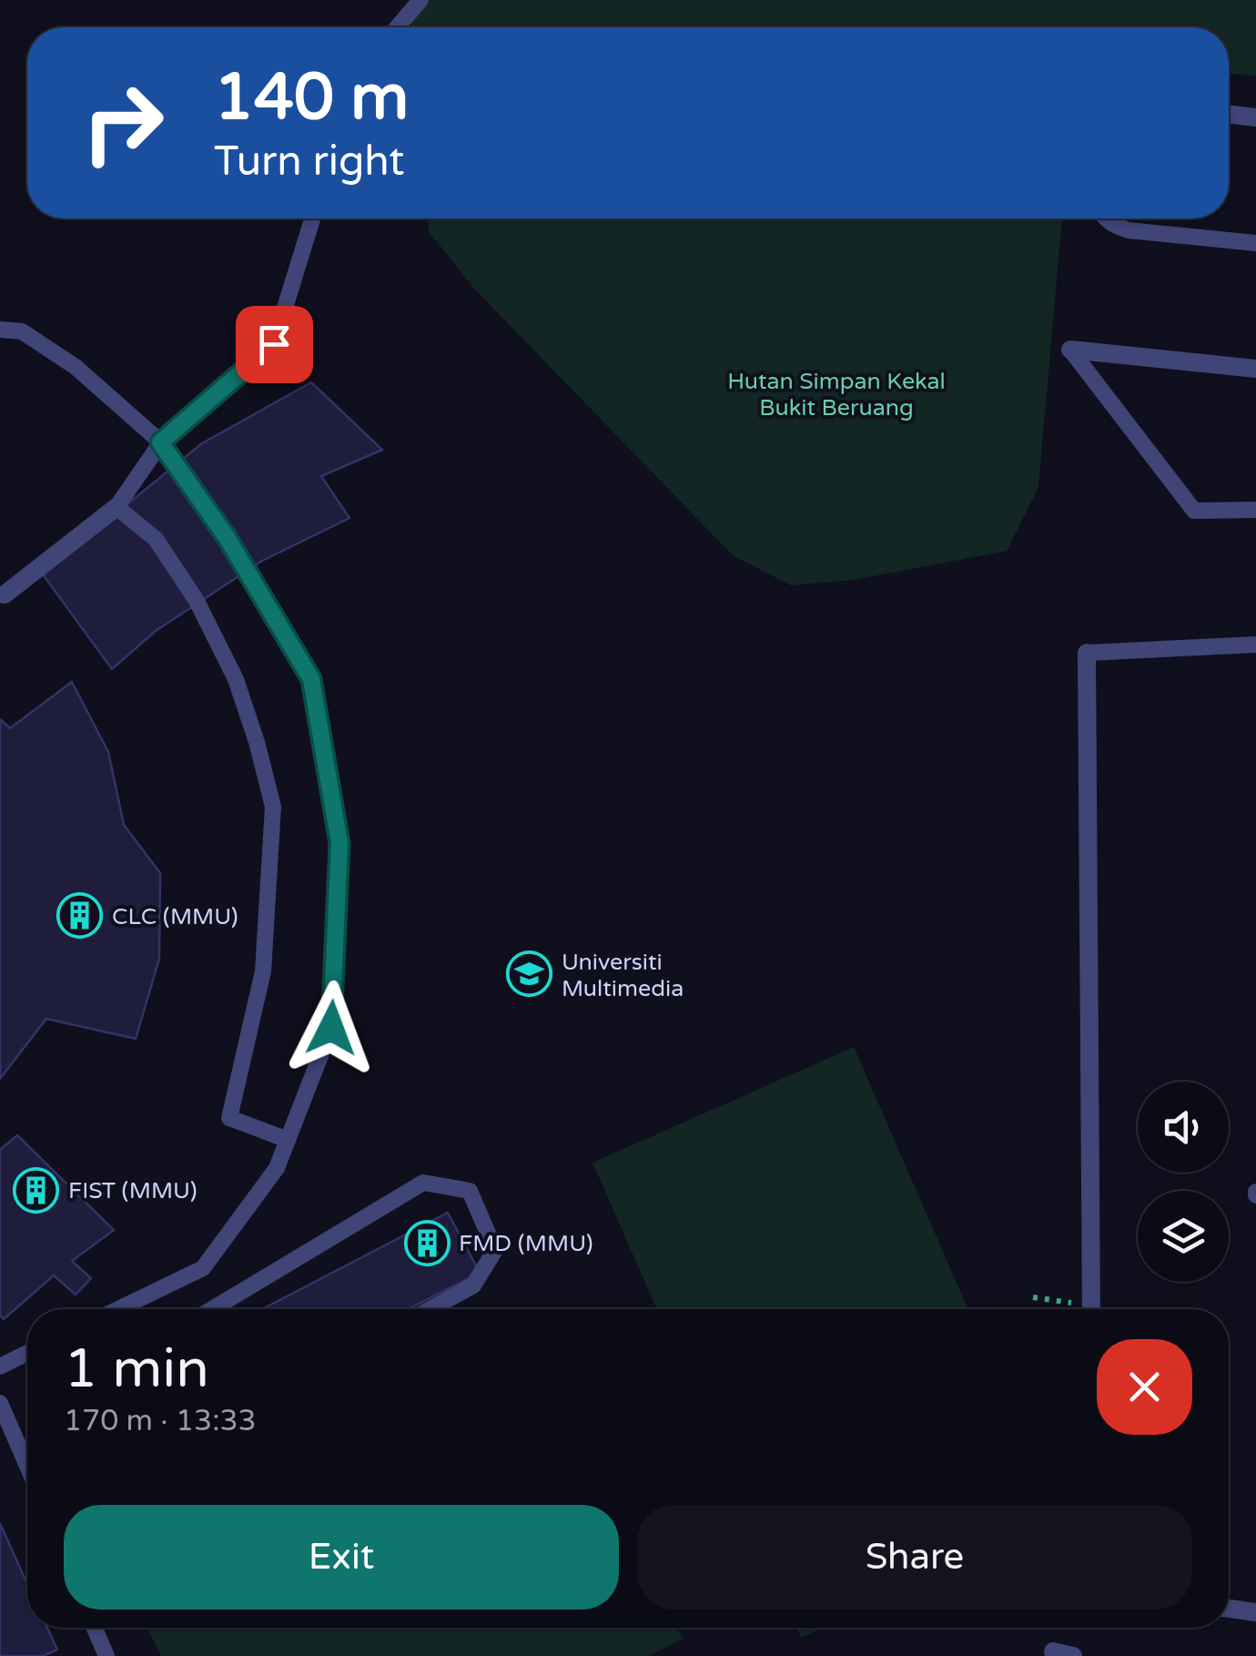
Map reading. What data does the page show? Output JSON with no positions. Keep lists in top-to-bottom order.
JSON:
{
  "parks": ["Hutan Simpan Kekal Bukit Beruang"],
  "places": {
    "building": ["CLC (MMU)", "FIST (MMU)", "FMD (MMU)"],
    "school or university": ["Universiti Multimedia"]
  },
  "page": {
    "turn": ["140 m", "Turn right"],
    "heading": ["1 min", "170 m · 13:33"],
    "buttons": ["Exit", "Share"]
  }
}
